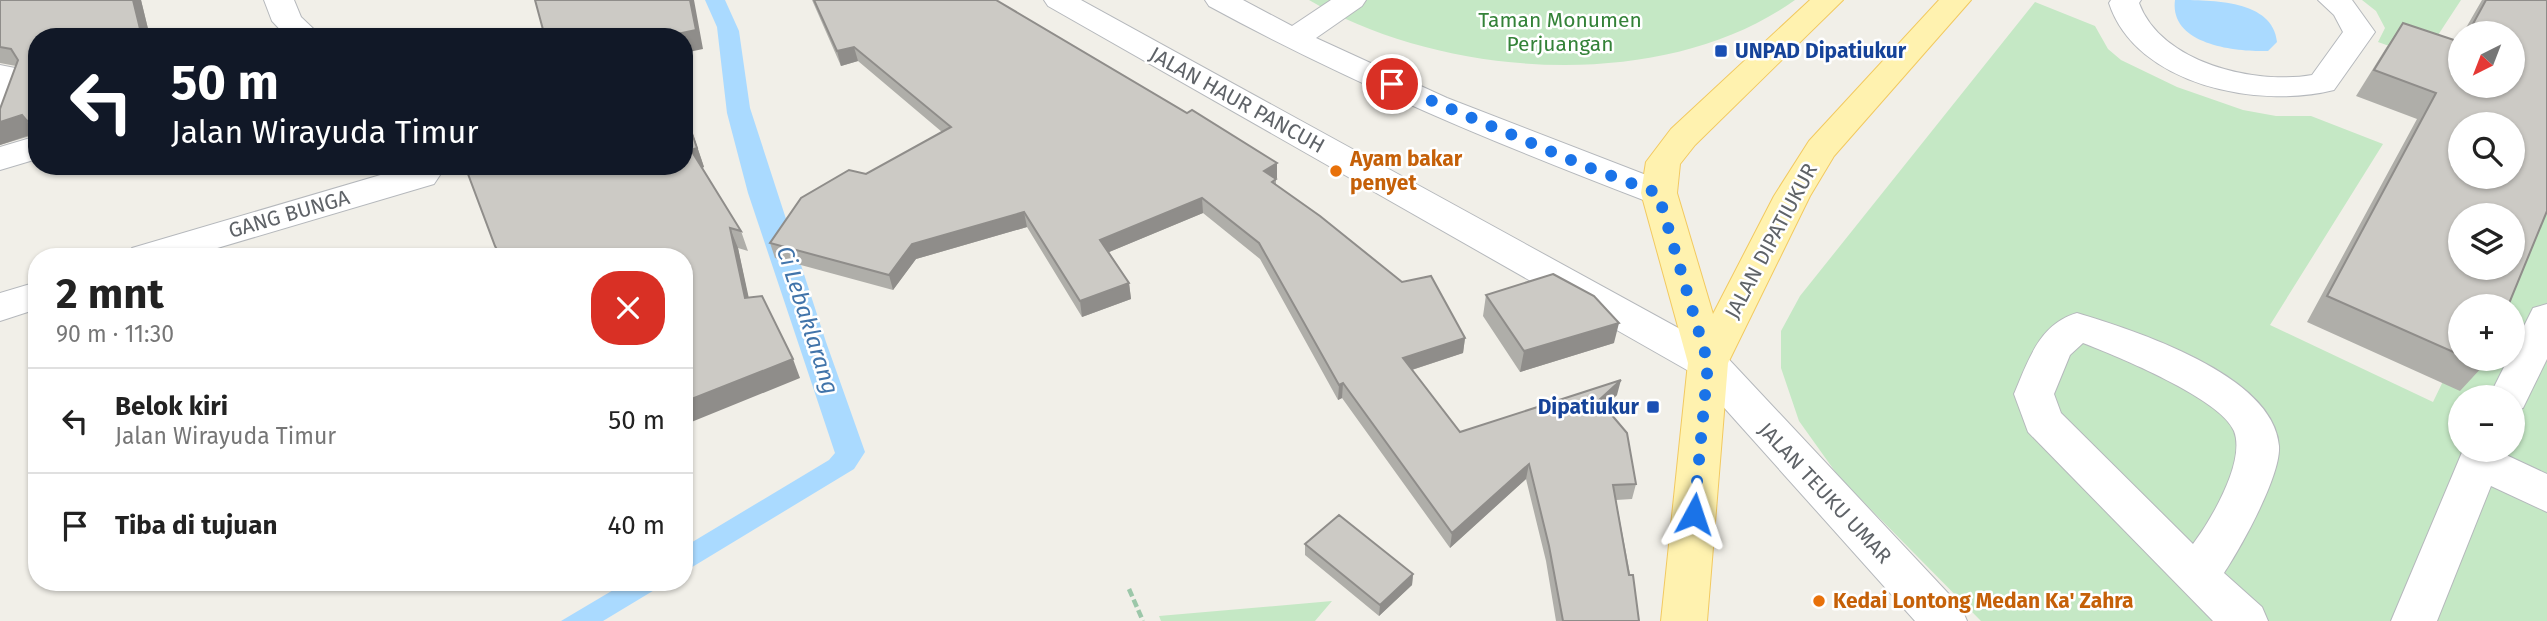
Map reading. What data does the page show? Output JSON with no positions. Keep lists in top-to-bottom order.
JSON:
{
  "streets": {
    "main road": ["JALAN DIPATIUKUR"],
    "street": ["JALAN HAUR PANCUH", "GANG BUNGA", "JALAN TEUKU UMAR"]
  },
  "crossings": [
    ["JALAN HAUR PANCUH", "JALAN DIPATIUKUR"],
    ["JALAN HAUR PANCUH", "JALAN TEUKU UMAR"],
    ["JALAN DIPATIUKUR", "JALAN TEUKU UMAR"]
  ],
  "water": ["Ci Lebaklarang"],
  "parks": ["Taman Monumen Perjuangan"],
  "places": {
    "transit": ["UNPAD Dipatiukur", "Dipatiukur"],
    "other": ["Ayam bakar penyet", "Kedai Lontong Medan Ka' Zahra"]
  },
  "north": "bottom left",
  "page": {
    "map_buttons": ["+", "−"],
    "turn": ["50 m", "Jalan Wirayuda Timur"],
    "heading": ["2 mnt", "90 m · 11:30"],
    "list": [
      {
        "name": "Belok kiri",
        "note": "Jalan Wirayuda Timur",
        "value": "50 m"
      },
      {
        "name": "Tiba di tujuan",
        "value": "40 m"
      }
    ]
  }
}
